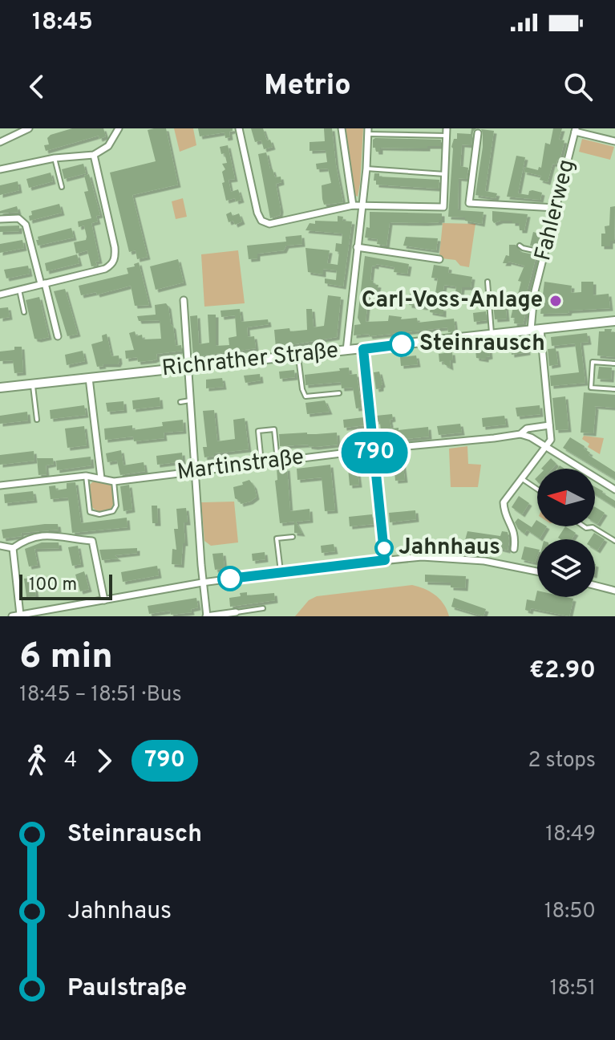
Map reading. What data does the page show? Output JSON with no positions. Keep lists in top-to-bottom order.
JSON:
{
  "streets": {
    "street": ["Fahlerweg", "Richrather Straße", "Martinstraße"]
  },
  "crossings": [
    ["Fahlerweg", "Richrather Straße"],
    ["Fahlerweg", "Martinstraße"]
  ],
  "places": ["Carl-Voss-Anlage", "Steinrausch", "Jahnhaus"],
  "lines": ["bus line 790"],
  "scale_bar": "100 m",
  "north": "left",
  "page": {
    "status": "18:45",
    "header": "Metrio",
    "on_map": "790",
    "scale": "100 m",
    "heading": ["6 min", "18:45 – 18:51 · Bus", "€2.90"],
    "legs": ["4", "790", "2 stops"],
    "list": [
      {
        "name": "Steinrausch",
        "value": "18:49"
      },
      {
        "name": "Jahnhaus",
        "value": "18:50"
      },
      {
        "name": "Paulstraße",
        "value": "18:51"
      }
    ]
  }
}
